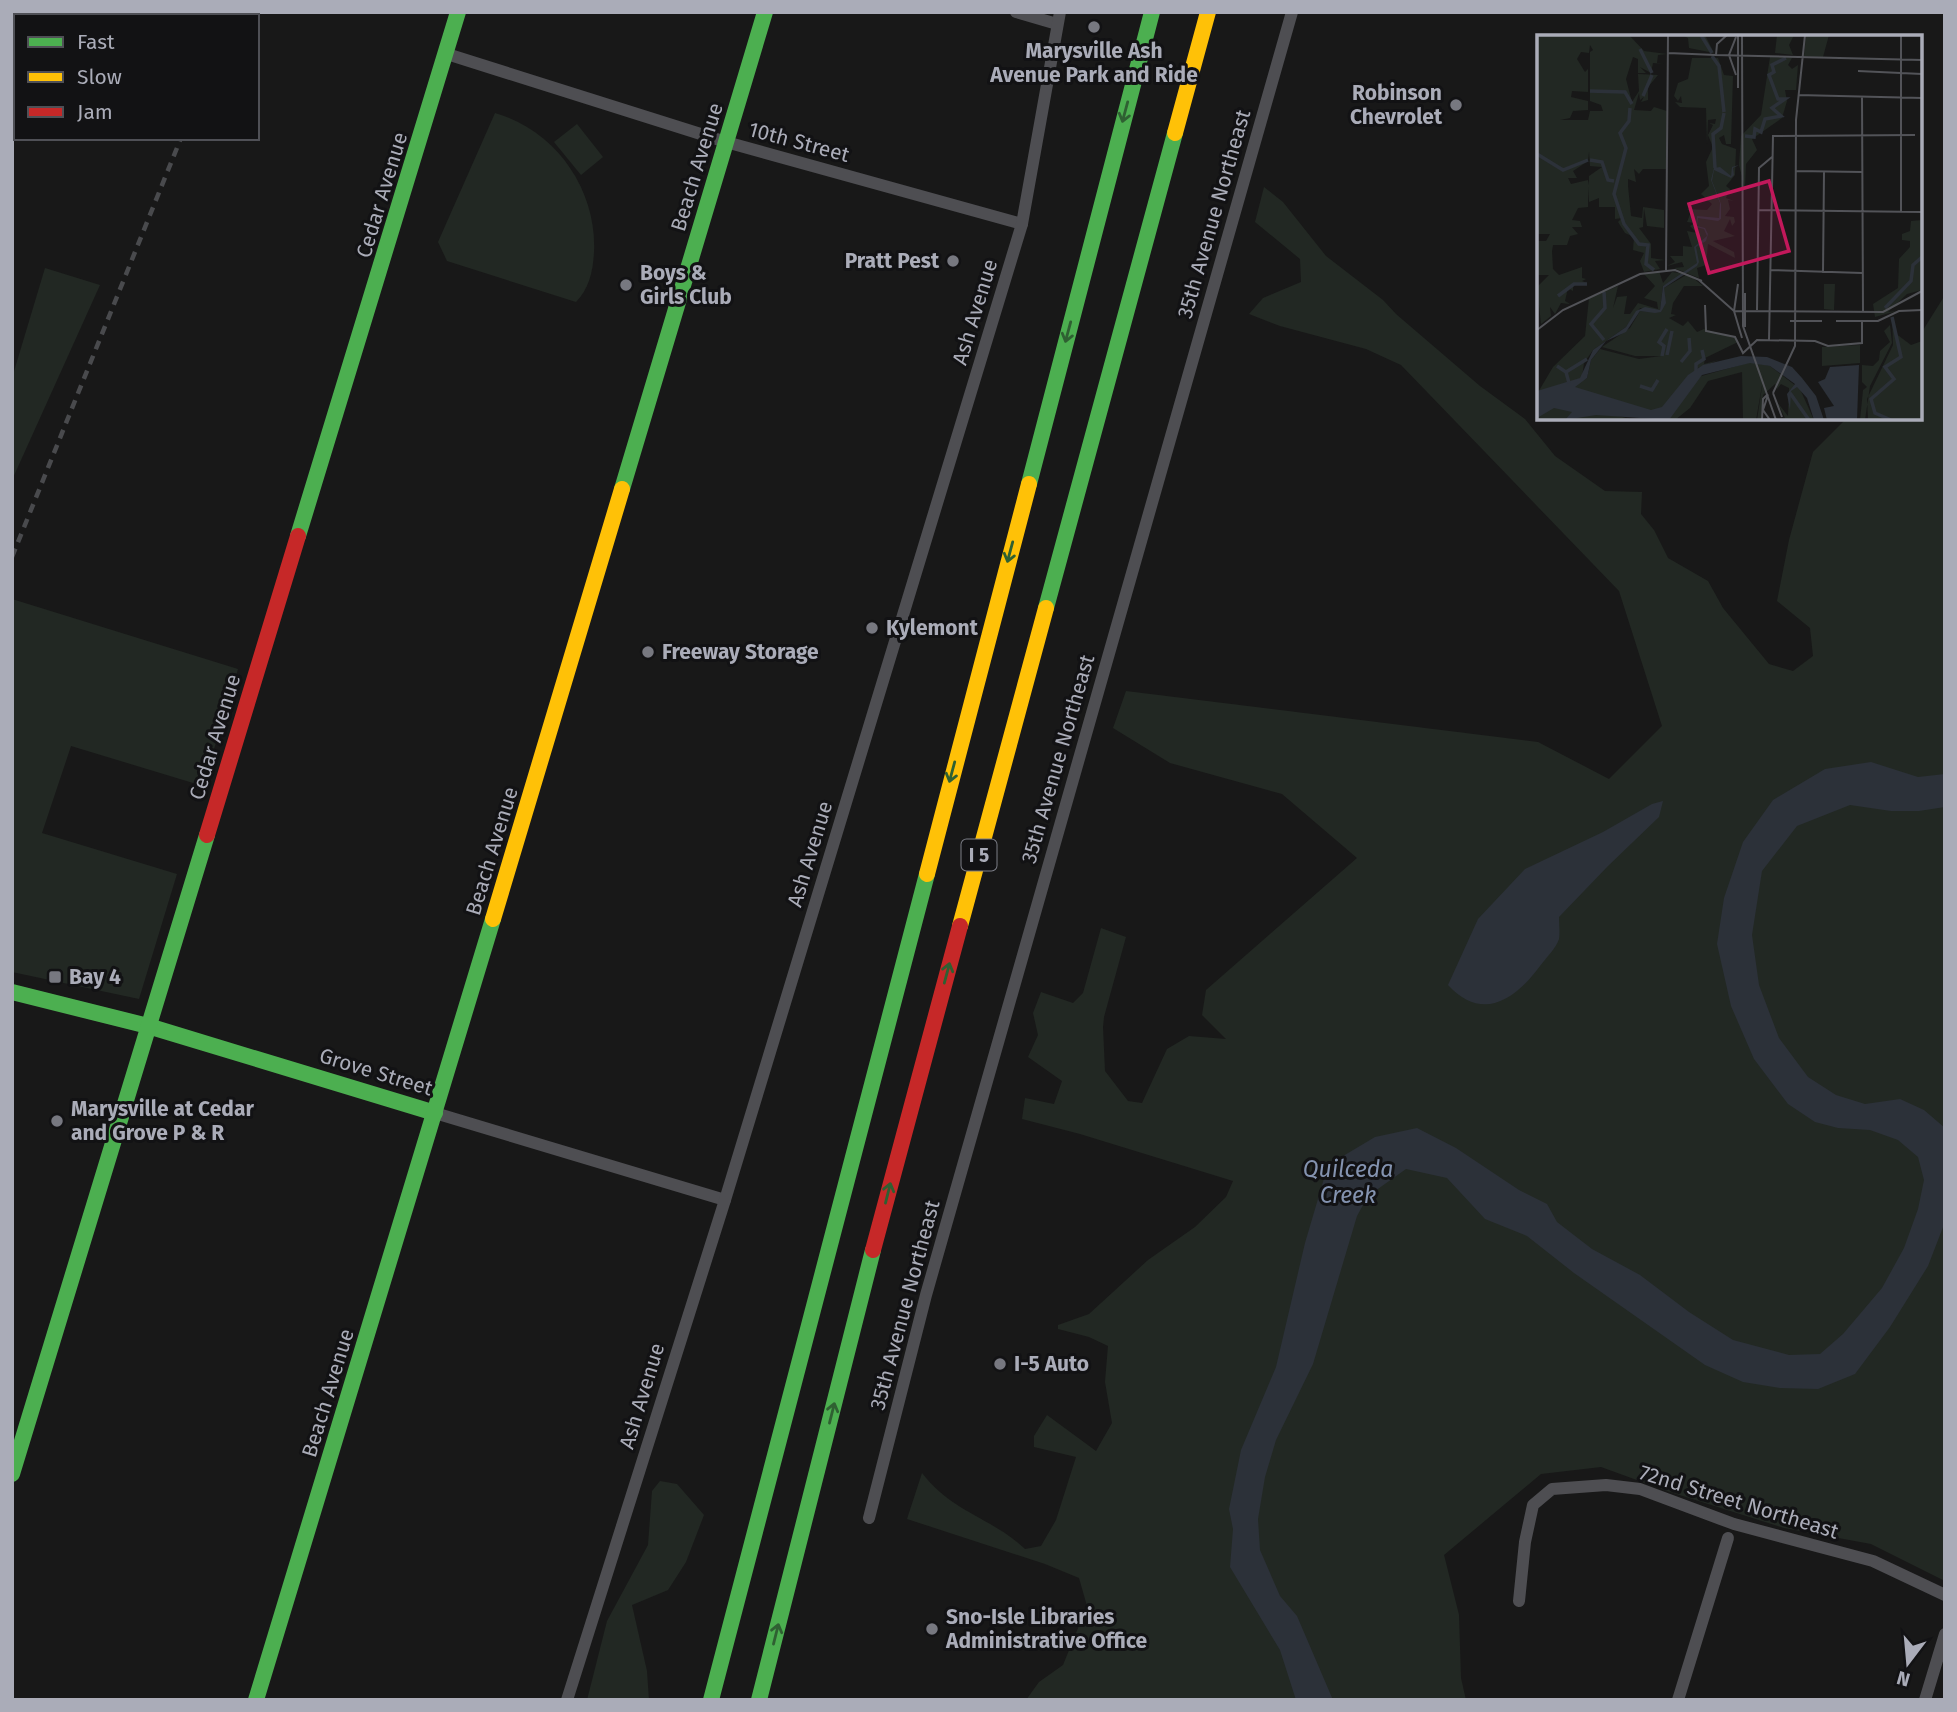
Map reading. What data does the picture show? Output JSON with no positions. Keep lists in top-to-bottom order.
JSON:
{
  "streets": {
    "main road": [
      "Beach Avenue",
      "Cedar Avenue",
      "I 5",
      "Grove Street"
    ],
    "street": [
      "10th Street",
      "35th Avenue Northeast",
      "Ash Avenue",
      "72nd Street Northeast"
    ]
  },
  "crossings": [
    ["10th Street", "Beach Avenue"],
    ["10th Street", "Cedar Avenue"],
    ["10th Street", "Ash Avenue"],
    ["Beach Avenue", "Grove Street"],
    ["Cedar Avenue", "Grove Street"],
    ["Ash Avenue", "Grove Street"]
  ],
  "water": ["Quilceda Creek"],
  "places": {
    "other": [
      "Marysville Ash Avenue Park and Ride",
      "Robinson Chevrolet",
      "Pratt Pest",
      "Boys & Girls Club",
      "Kylemont",
      "Freeway Storage",
      "Marysville at Cedar and Grove P & R",
      "I-5 Auto",
      "Sno-Isle Libraries Administrative Office"
    ],
    "transit": ["Bay 4"]
  },
  "legend": ["Fast", "Slow", "Jam"],
  "north": "bottom"
}
